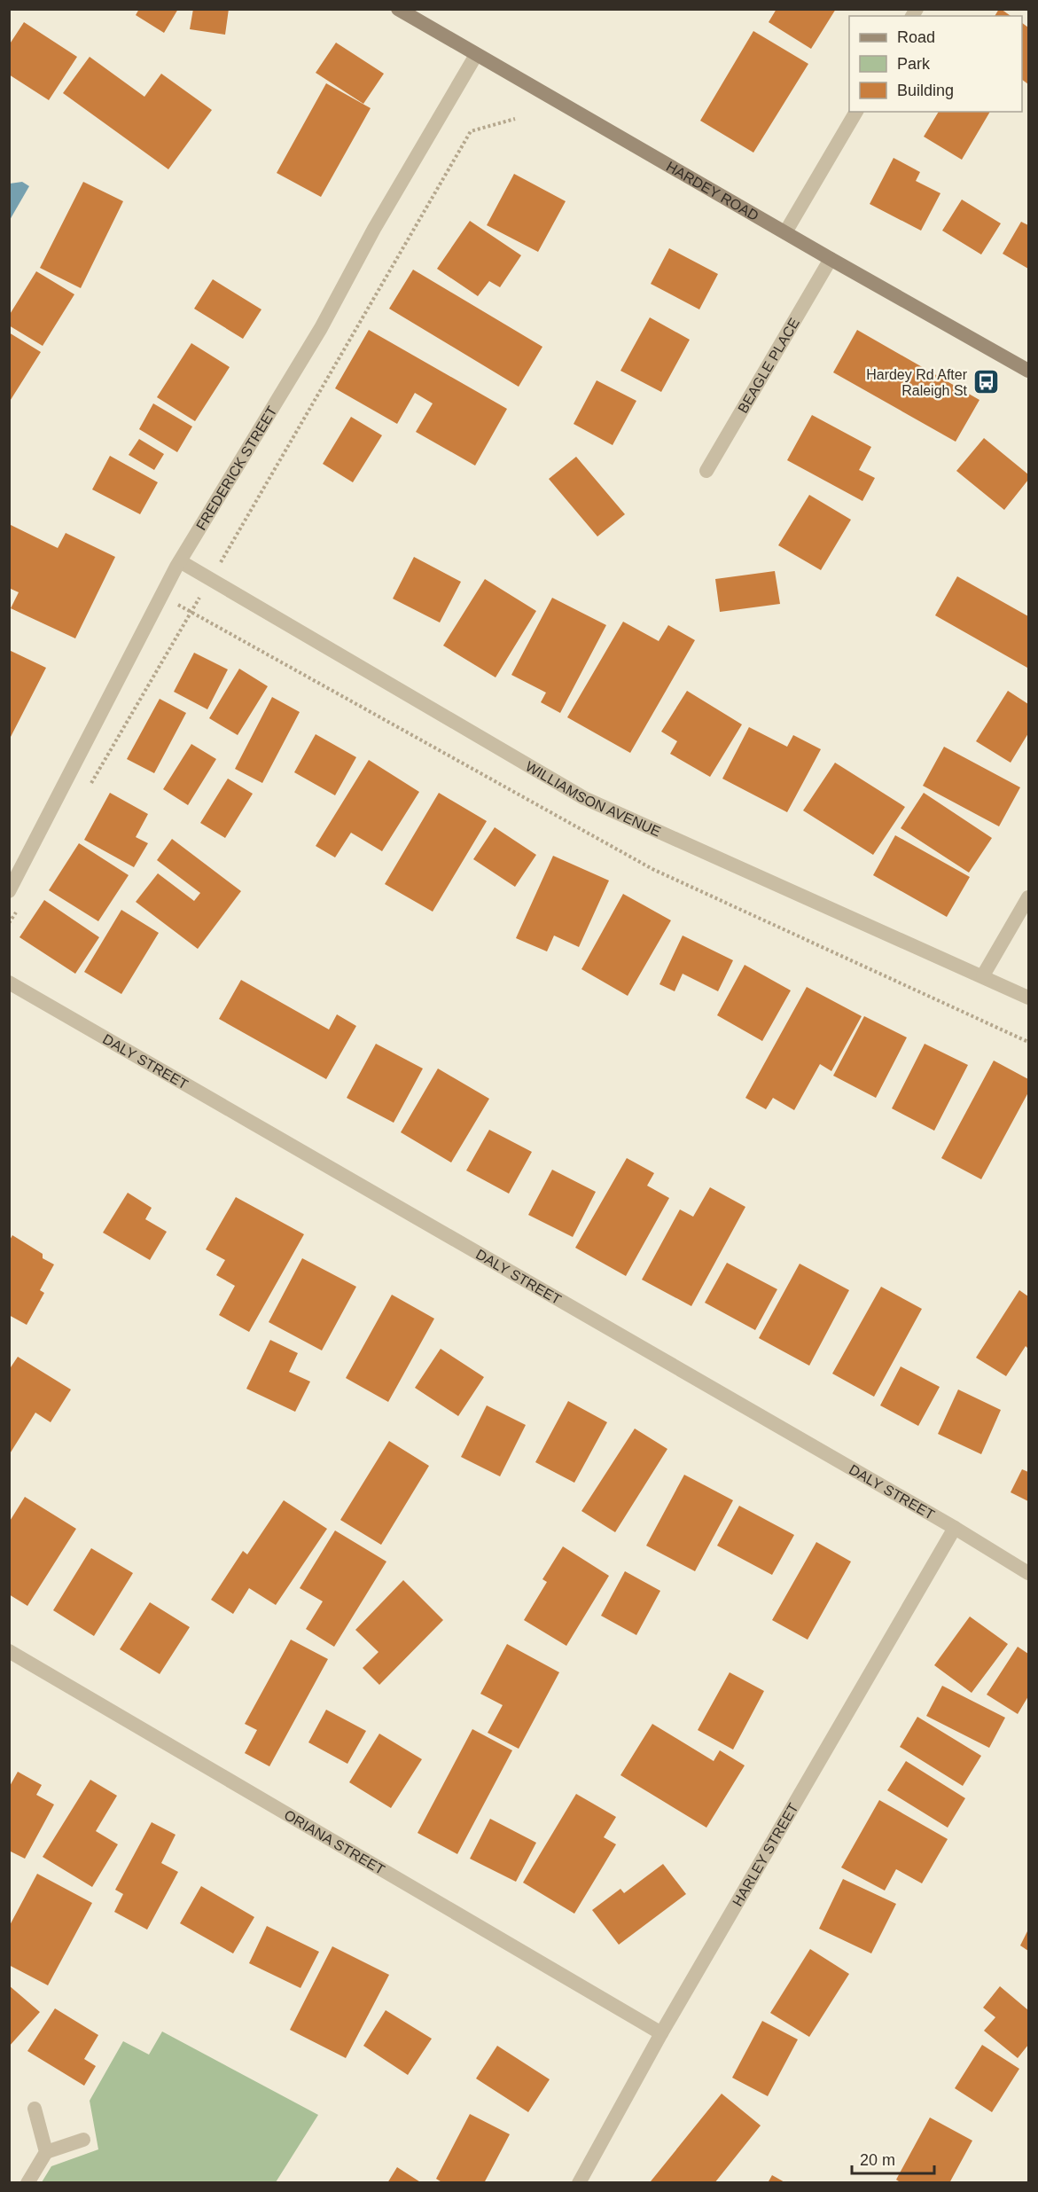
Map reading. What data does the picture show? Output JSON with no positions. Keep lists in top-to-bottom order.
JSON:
{
  "streets": {
    "main road": ["HARDEY ROAD"],
    "street": [
      "BEAGLE PLACE",
      "FREDERICK STREET",
      "WILLIAMSON AVENUE",
      "DALY STREET",
      "ORIANA STREET",
      "HARLEY STREET"
    ]
  },
  "crossings": [
    ["HARDEY ROAD", "BEAGLE PLACE"],
    ["HARDEY ROAD", "FREDERICK STREET"],
    ["FREDERICK STREET", "WILLIAMSON AVENUE"],
    ["DALY STREET", "HARLEY STREET"],
    ["ORIANA STREET", "HARLEY STREET"]
  ],
  "places": {
    "bus stop": ["Hardey Rd After Raleigh St"]
  },
  "legend": ["Road", "Park", "Building"],
  "scale_bar": "20 m"
}
